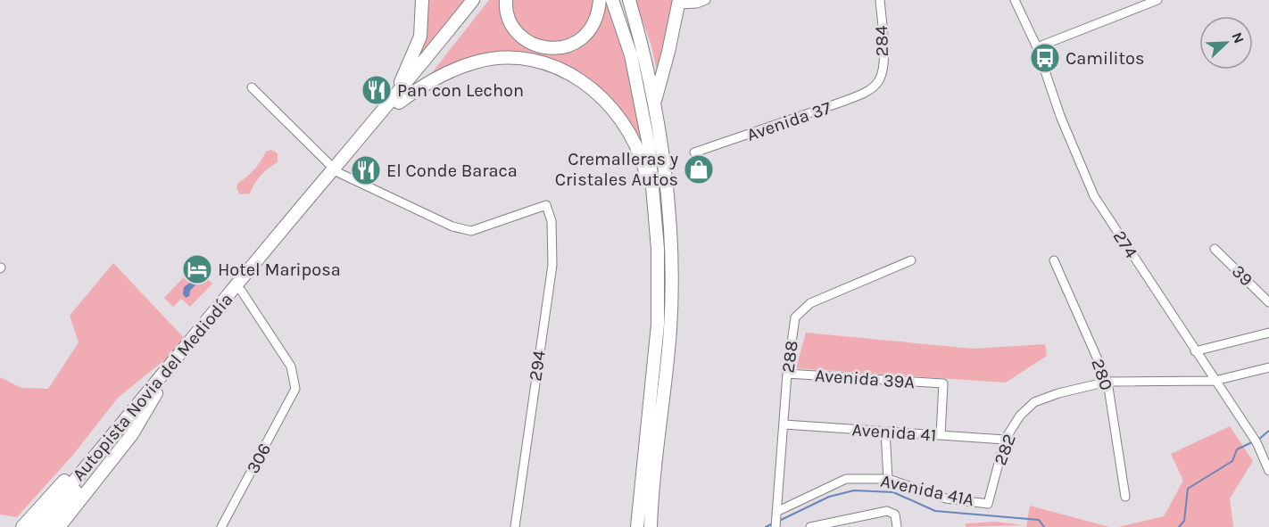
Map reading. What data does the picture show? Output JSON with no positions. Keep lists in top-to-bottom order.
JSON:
{
  "streets": {
    "highway": ["Autopista Novia del Mediodía"],
    "street": [
      "284",
      "Avenida 37",
      "274",
      "39",
      "288",
      "294",
      "280",
      "Avenida 39A",
      "Avenida 41",
      "282",
      "306",
      "Avenida 41A"
    ]
  },
  "crossings": [
    ["284", "Avenida 37"],
    ["288", "Avenida 39A"],
    ["288", "Avenida 41"],
    ["288", "Avenida 41A"],
    ["294", "Autopista Novia del Mediodía"],
    ["280", "282"],
    ["Avenida 39A", "Avenida 41"],
    ["Autopista Novia del Mediodía", "306"],
    ["Avenida 41", "282"],
    ["282", "Avenida 41A"]
  ],
  "places": {
    "bus stop": ["Camilitos"],
    "restaurant": ["Pan con Lechon", "El Conde Baraca"],
    "shop": ["Cremalleras y Cristales Autos"],
    "hotel": ["Hotel Mariposa"]
  },
  "north": "top right"
}
